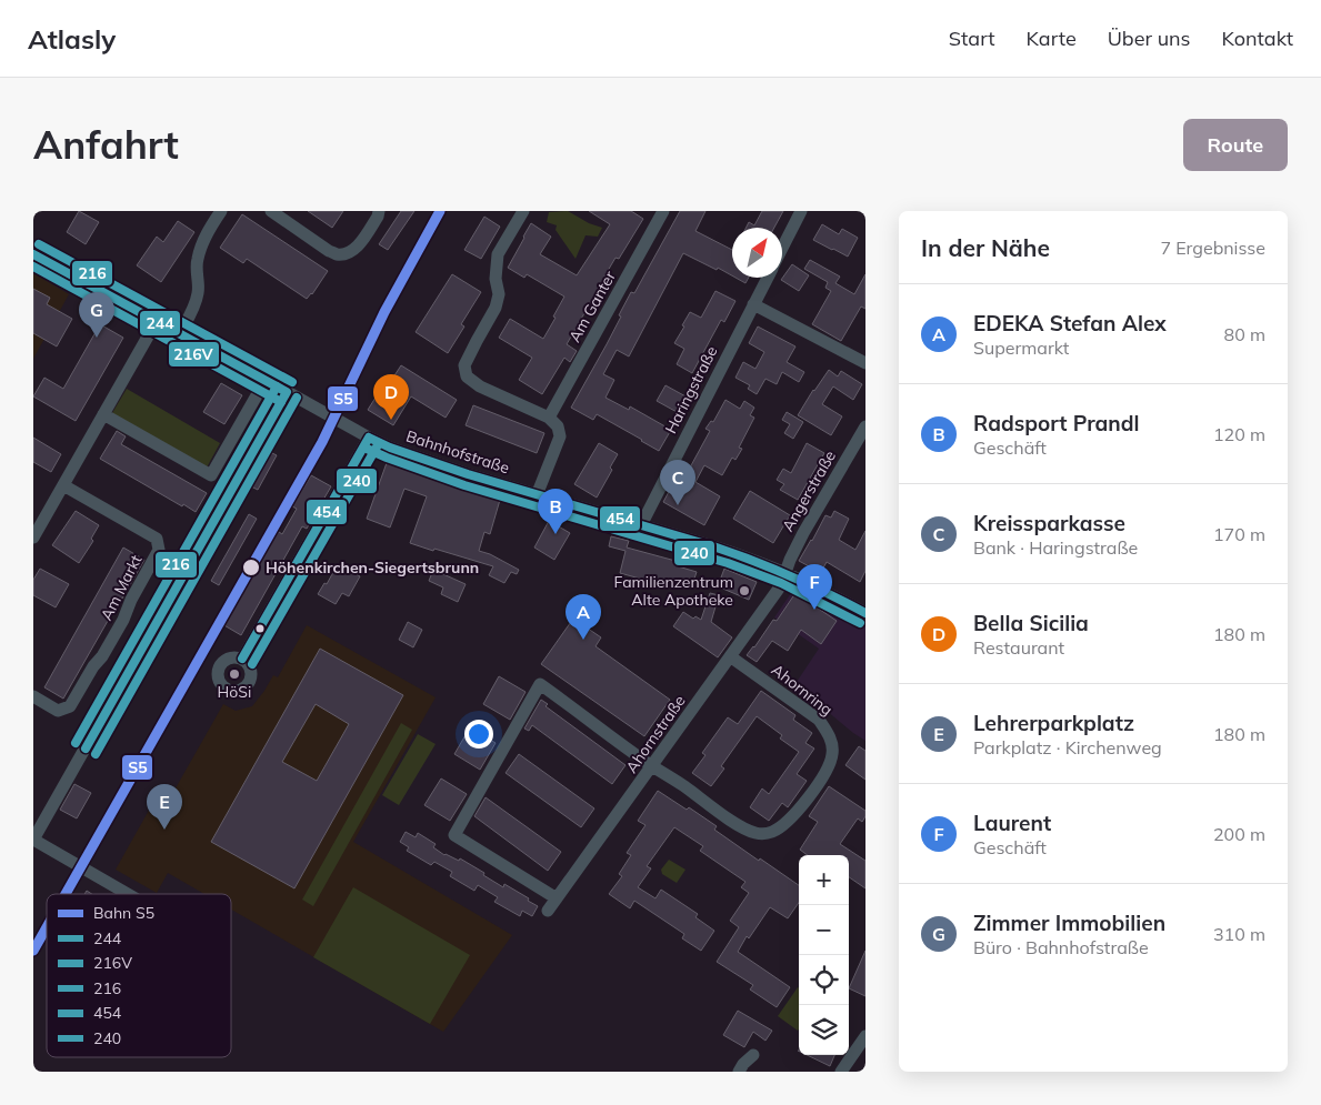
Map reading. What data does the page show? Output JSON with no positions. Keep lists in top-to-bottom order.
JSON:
{
  "streets": {
    "street": [
      "Am Ganter",
      "Haringstraße",
      "Bahnhofstraße",
      "Angerstraße",
      "Am Markt",
      "Ahornring",
      "Ahornstraße"
    ]
  },
  "crossings": [
    ["Haringstraße", "Bahnhofstraße"],
    ["Bahnhofstraße", "Angerstraße"],
    ["Bahnhofstraße", "Ahornstraße"],
    ["Angerstraße", "Ahornstraße"],
    ["Ahornring", "Ahornstraße"]
  ],
  "places": ["Höhenkirchen-Siegertsbrunn", "Familienzentrum Alte Apotheke", "HöSi"],
  "lines": [
    "rail line S5",
    "transit line 216",
    "transit line 244",
    "transit line 216V",
    "transit line 454",
    "transit line 240"
  ],
  "legend": [
    "Bahn S5",
    "244",
    "216V",
    "216",
    "454",
    "240"
  ],
  "north": "top right",
  "page": {
    "header": "Atlasly",
    "nav": [
      "Start",
      "Karte",
      "Über uns",
      "Kontakt"
    ],
    "buttons": "Route",
    "title": "Anfahrt",
    "heading": ["In der Nähe", "7 Ergebnisse"],
    "list": [
      {
        "mark": "A",
        "name": "EDEKA Stefan Alex",
        "note": "Supermarkt",
        "value": "80 m"
      },
      {
        "mark": "B",
        "name": "Radsport Prandl",
        "note": "Geschäft",
        "value": "120 m"
      },
      {
        "mark": "C",
        "name": "Kreissparkasse",
        "note": "Bank · Haringstraße",
        "value": "170 m"
      },
      {
        "mark": "D",
        "name": "Bella Sicilia",
        "note": "Restaurant",
        "value": "180 m"
      },
      {
        "mark": "E",
        "name": "Lehrerparkplatz",
        "note": "Parkplatz · Kirchenweg",
        "value": "180 m"
      },
      {
        "mark": "F",
        "name": "Laurent",
        "note": "Geschäft",
        "value": "200 m"
      },
      {
        "mark": "G",
        "name": "Zimmer Immobilien",
        "note": "Büro · Bahnhofstraße",
        "value": "310 m"
      }
    ],
    "pins": [
      "G",
      "D",
      "C",
      "B",
      "F",
      "A",
      "E"
    ],
    "map_buttons": ["+", "−"]
  }
}
